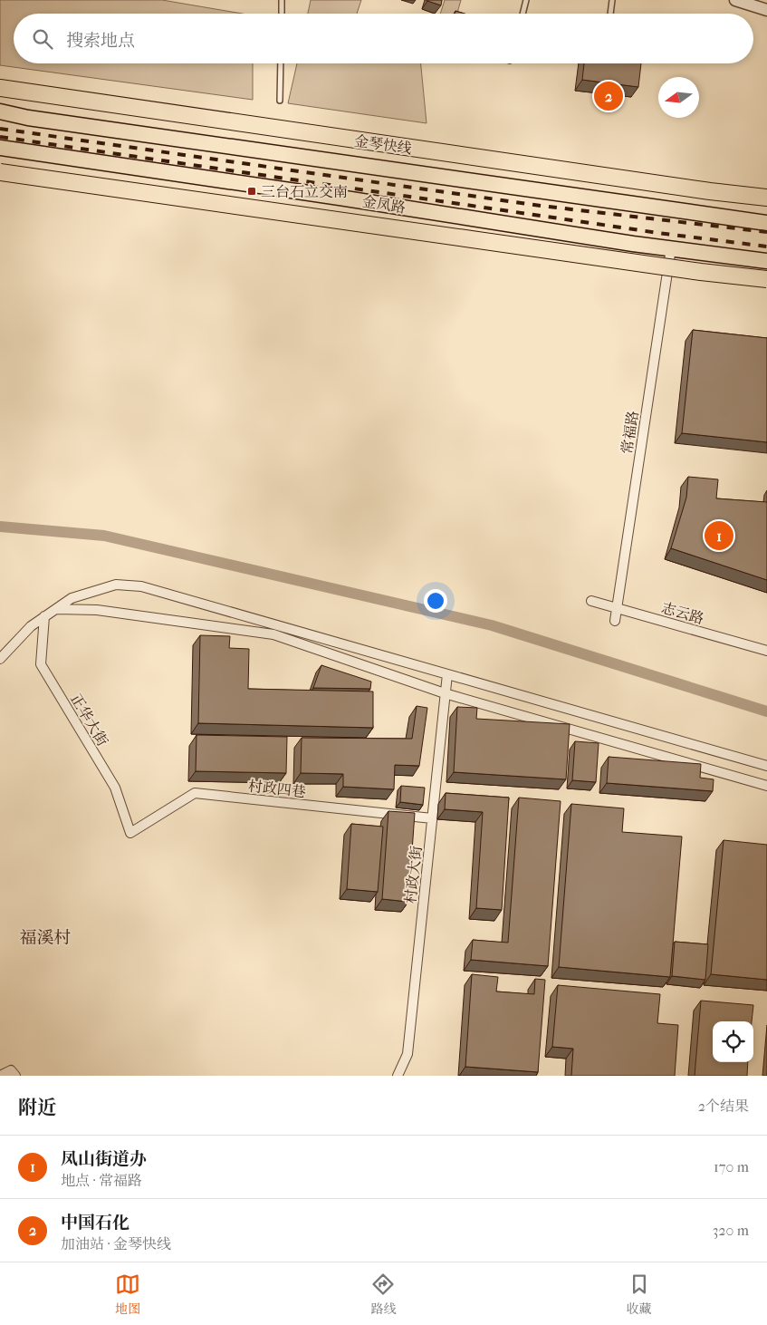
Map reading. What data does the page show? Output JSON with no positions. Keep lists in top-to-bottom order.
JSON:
{
  "streets": {
    "highway": ["金琴快线"],
    "main road": ["金凤路"],
    "street": [
      "常福路",
      "志云路",
      "正华大街",
      "村政四巷",
      "村政大街"
    ]
  },
  "crossings": [
    ["金凤路", "常福路"],
    ["常福路", "志云路"],
    ["正华大街", "村政四巷"],
    ["村政四巷", "村政大街"]
  ],
  "districts": ["福溪村"],
  "places": {
    "transit": ["三台石立交南"]
  },
  "north": "left",
  "page": {
    "search": "搜索地点",
    "pins": ["2", "1"],
    "heading": ["附近", "2个结果"],
    "list": [
      {
        "mark": "1",
        "name": "凤山街道办",
        "note": "地点 · 常福路",
        "value": "170 m"
      },
      {
        "mark": "2",
        "name": "中国石化",
        "note": "加油站 · 金琴快线",
        "value": "320 m"
      }
    ],
    "nav": ["地图", "路线", "收藏"]
  }
}
